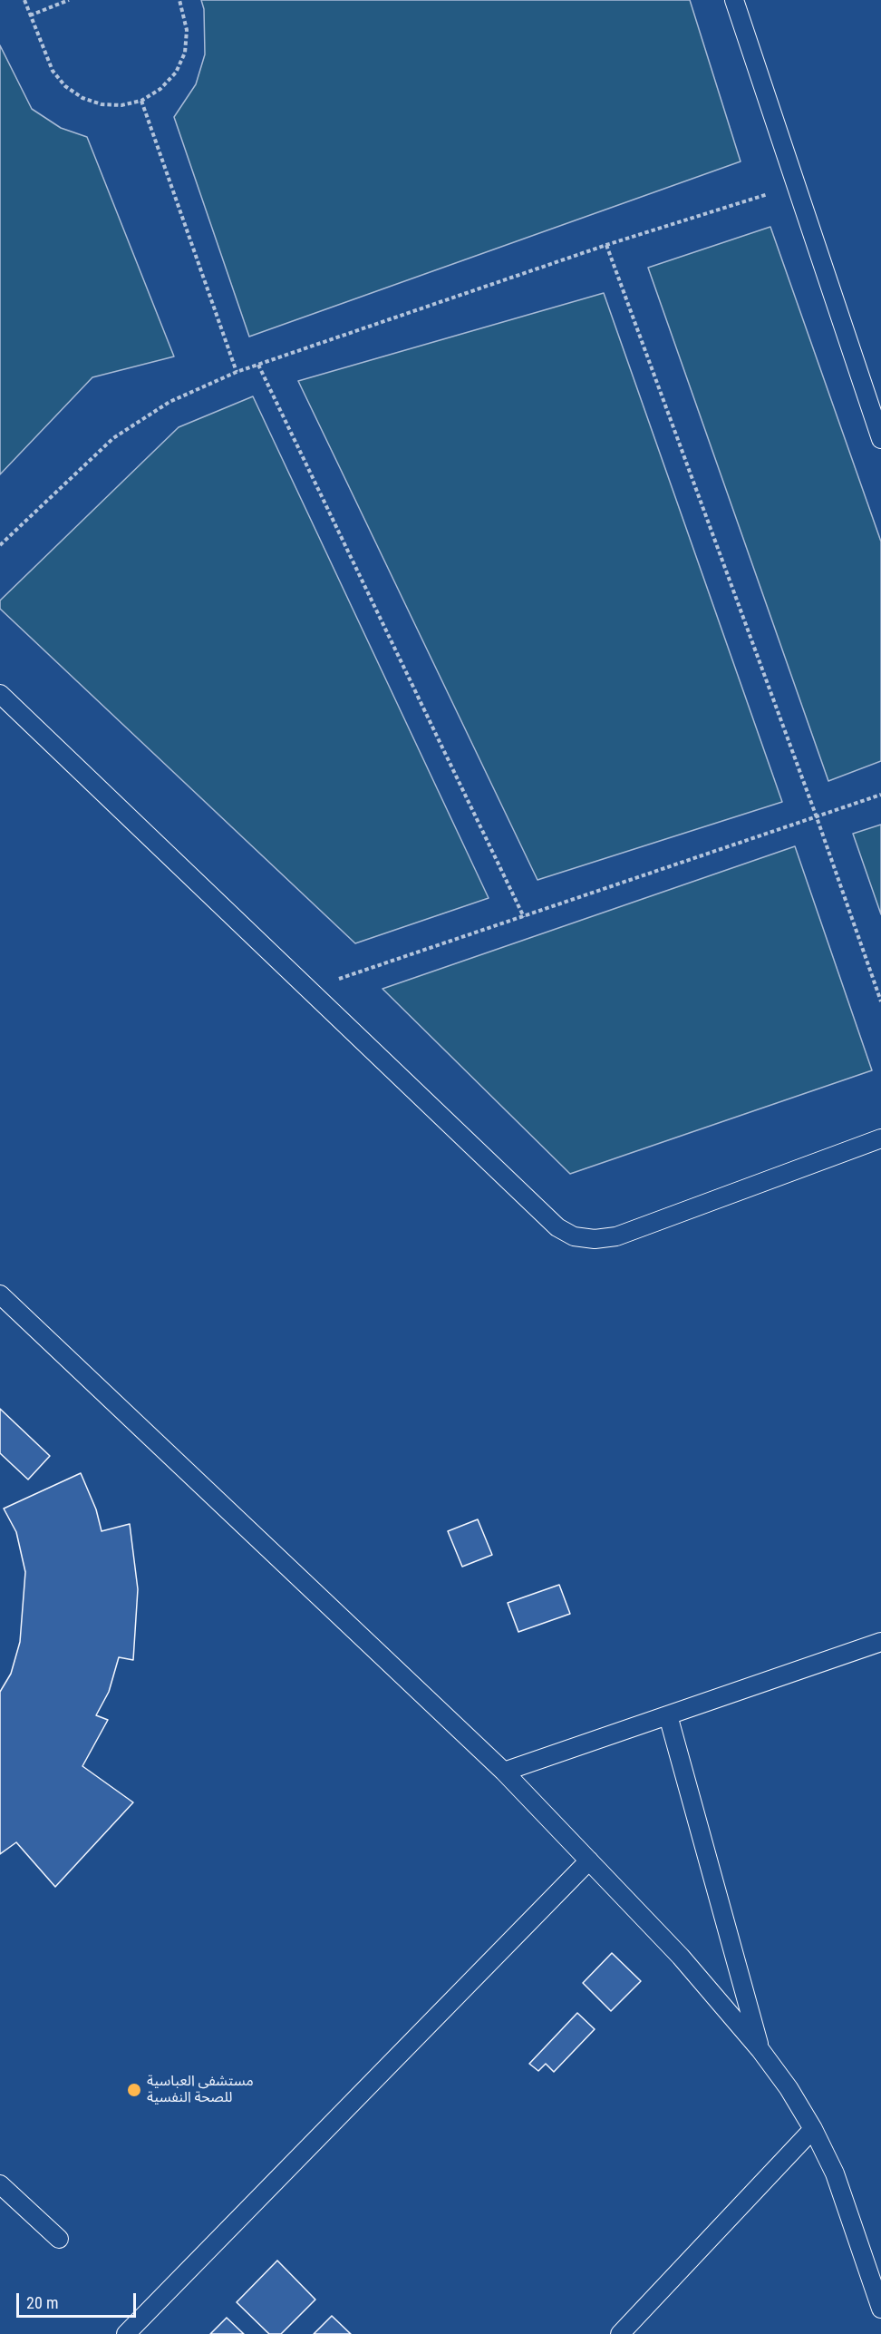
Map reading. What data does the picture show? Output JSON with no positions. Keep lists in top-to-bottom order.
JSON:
{
  "places": ["مستشفى العباسية للصحة النفسية"],
  "scale_bar": "20 m"
}
